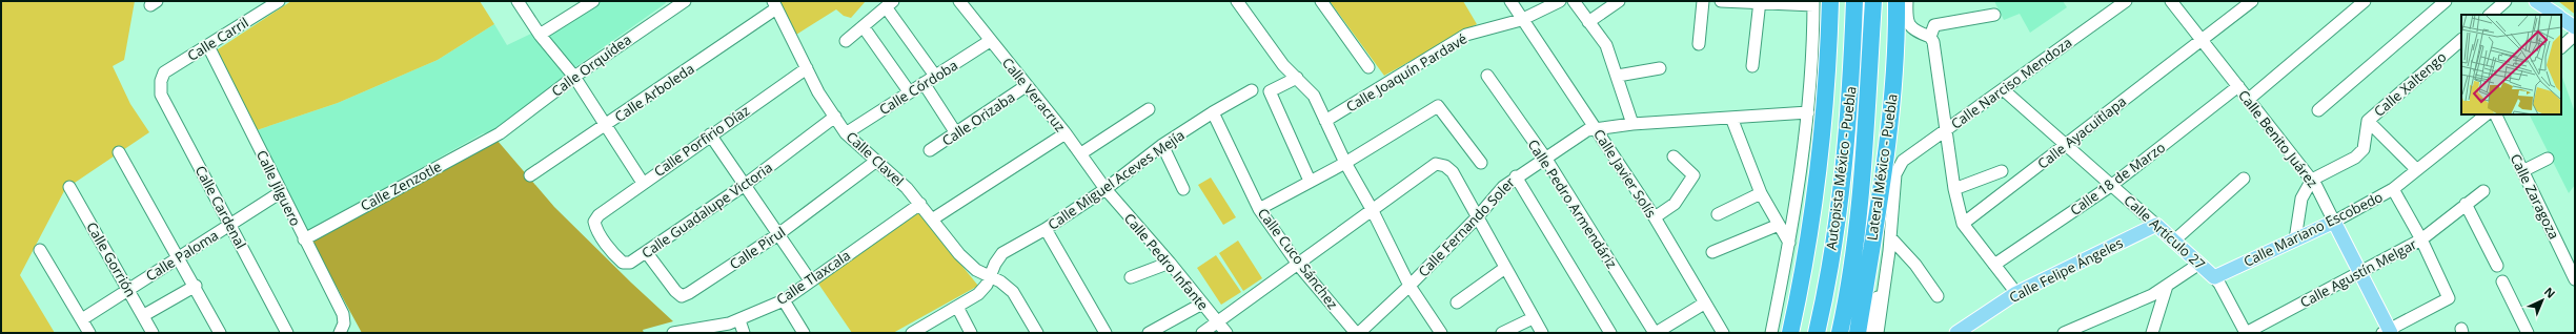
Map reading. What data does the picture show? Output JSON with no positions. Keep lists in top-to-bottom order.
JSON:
{
  "streets": {
    "highway": ["Lateral México - Puebla", "Autopista México - Puebla"],
    "main road": [
      "Calle Benito Juárez",
      "Calle Mariano Escobedo",
      "Calle Artículo 27",
      "Calle Felipe Ángeles"
    ],
    "street": [
      "Calle Carril",
      "Calle Orquídea",
      "Calle Joaquín Pardavé",
      "Calle Narciso Mendoza",
      "Calle Xaltengo",
      "Calle Córdoba",
      "Calle Arboleda",
      "Calle Veracruz",
      "Calle Orizaba",
      "Calle Ayacuitlapa",
      "Calle Porfirio Díaz",
      "Calle Clavel",
      "Calle Javier Solís",
      "Calle 18 de Marzo",
      "Calle Miguel Aceves Mejía",
      "Calle Zenzotle",
      "Calle Jilguero",
      "Calle Zaragoza",
      "Calle Pedro Armendáriz",
      "Calle Cardenal",
      "Calle Guadalupe Victoria",
      "Calle Fernando Soler",
      "Calle Pirul",
      "Calle Paloma",
      "Calle Cuco Sánchez",
      "Calle Gorrión",
      "Calle Pedro Infante",
      "Calle Agustín Melgar",
      "Calle Tlaxcala"
    ]
  },
  "crossings": [
    ["Calle Carril", "Calle Jilguero"],
    ["Calle Carril", "Calle Cardenal"],
    ["Calle Orquídea", "Calle Zenzotle"],
    ["Calle Joaquín Pardavé", "Calle Javier Solís"],
    ["Calle Narciso Mendoza", "Lateral México - Puebla"],
    ["Calle Narciso Mendoza", "Calle Artículo 27"],
    ["Calle Xaltengo", "Calle Benito Juárez"],
    ["Calle Córdoba", "Calle Veracruz"],
    ["Calle Córdoba", "Calle Clavel"],
    ["Calle Arboleda", "Calle Clavel"],
    ["Calle Veracruz", "Calle Orizaba"],
    ["Calle Veracruz", "Calle Miguel Aceves Mejía"],
    ["Calle Veracruz", "Calle Pedro Infante"],
    ["Calle Ayacuitlapa", "Calle Benito Juárez"],
    ["Calle Ayacuitlapa", "Calle Artículo 27"],
    ["Calle Benito Juárez", "Calle 18 de Marzo"],
    ["Calle Benito Juárez", "Calle Mariano Escobedo"],
    ["Calle Benito Juárez", "Calle Agustín Melgar"],
    ["Calle Porfirio Díaz", "Calle Clavel"],
    ["Calle Porfirio Díaz", "Calle Guadalupe Victoria"],
    ["Calle Clavel", "Calle Miguel Aceves Mejía"],
    ["Calle Clavel", "Calle Guadalupe Victoria"],
    ["Calle Clavel", "Calle Pirul"],
    ["Calle Clavel", "Calle Tlaxcala"],
    ["Calle Javier Solís", "Calle Fernando Soler"],
    ["Calle 18 de Marzo", "Calle Artículo 27"],
    ["Calle Miguel Aceves Mejía", "Calle Cuco Sánchez"],
    ["Calle Miguel Aceves Mejía", "Calle Pedro Infante"],
    ["Calle Zenzotle", "Calle Jilguero"],
    ["Calle Jilguero", "Calle Paloma"],
    ["Calle Pedro Armendáriz", "Calle Fernando Soler"],
    ["Calle Cardenal", "Calle Paloma"],
    ["Calle Guadalupe Victoria", "Calle Pirul"],
    ["Calle Mariano Escobedo", "Calle Artículo 27"],
    ["Calle Artículo 27", "Calle Felipe Ángeles"],
    ["Calle Artículo 27", "Calle Agustín Melgar"],
    ["Calle Paloma", "Calle Gorrión"]
  ],
  "north": "top right"
}
